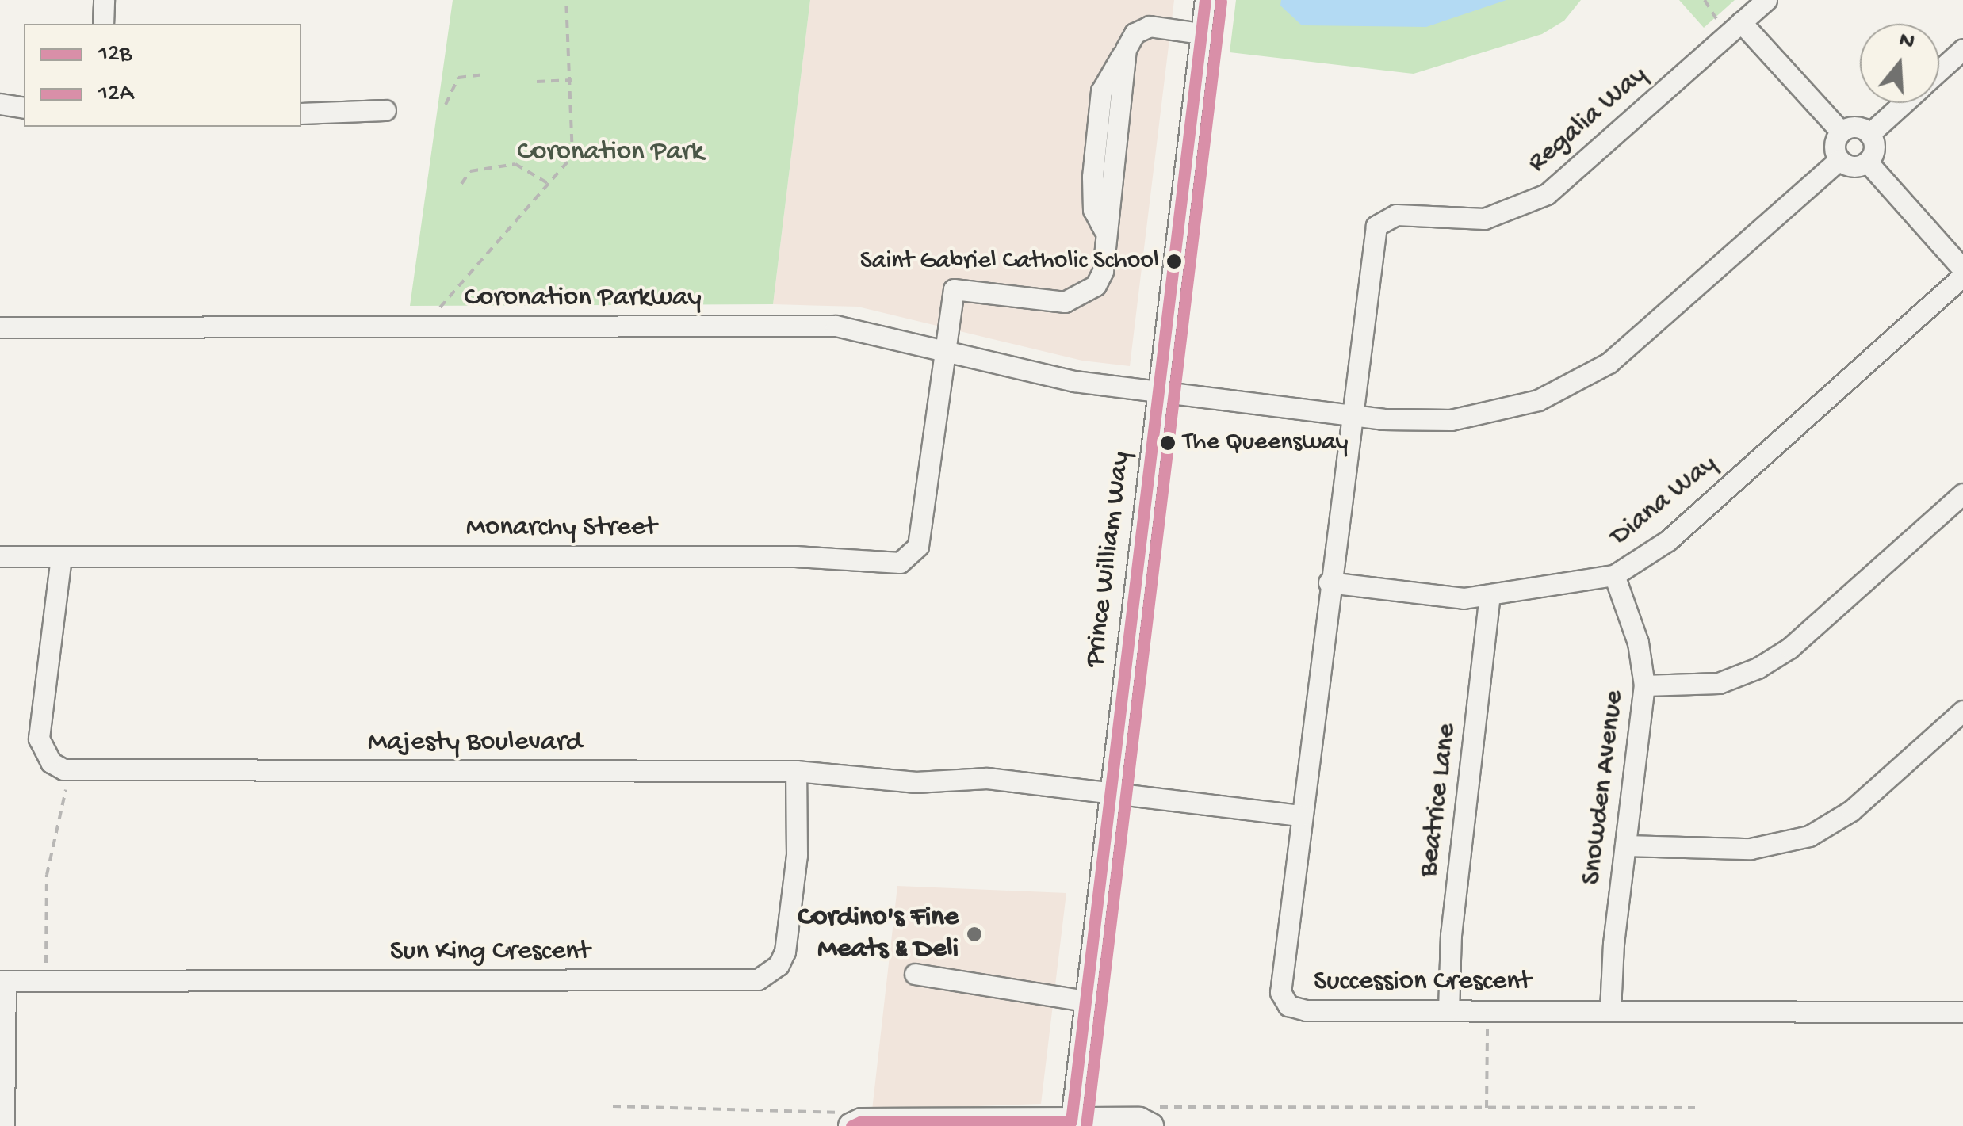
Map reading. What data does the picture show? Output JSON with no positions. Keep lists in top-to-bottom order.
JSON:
{
  "streets": {
    "street": [
      "Regalia Way",
      "Coronation Parkway",
      "Diana Way",
      "Monarchy Street",
      "Prince William Way",
      "Majesty Boulevard",
      "Snowden Avenue",
      "Beatrice Lane",
      "Sun King Crescent",
      "Succession Crescent"
    ]
  },
  "crossings": [
    ["Regalia Way", "Succession Crescent"],
    ["Coronation Parkway", "Monarchy Street"],
    ["Coronation Parkway", "Prince William Way"],
    ["Diana Way", "Snowden Avenue"],
    ["Diana Way", "Beatrice Lane"],
    ["Diana Way", "Succession Crescent"],
    ["Monarchy Street", "Prince William Way"],
    ["Monarchy Street", "Majesty Boulevard"],
    ["Prince William Way", "Majesty Boulevard"],
    ["Majesty Boulevard", "Sun King Crescent"],
    ["Majesty Boulevard", "Succession Crescent"],
    ["Snowden Avenue", "Succession Crescent"],
    ["Beatrice Lane", "Succession Crescent"]
  ],
  "parks": ["Coronation Park"],
  "places": ["Saint Gabriel Catholic School", "The Queensway", "Cordino's Fine Meats & Deli"],
  "lines": ["transit line 12B", "transit line 12A"],
  "legend": ["12B", "12A"],
  "north": "top"
}
